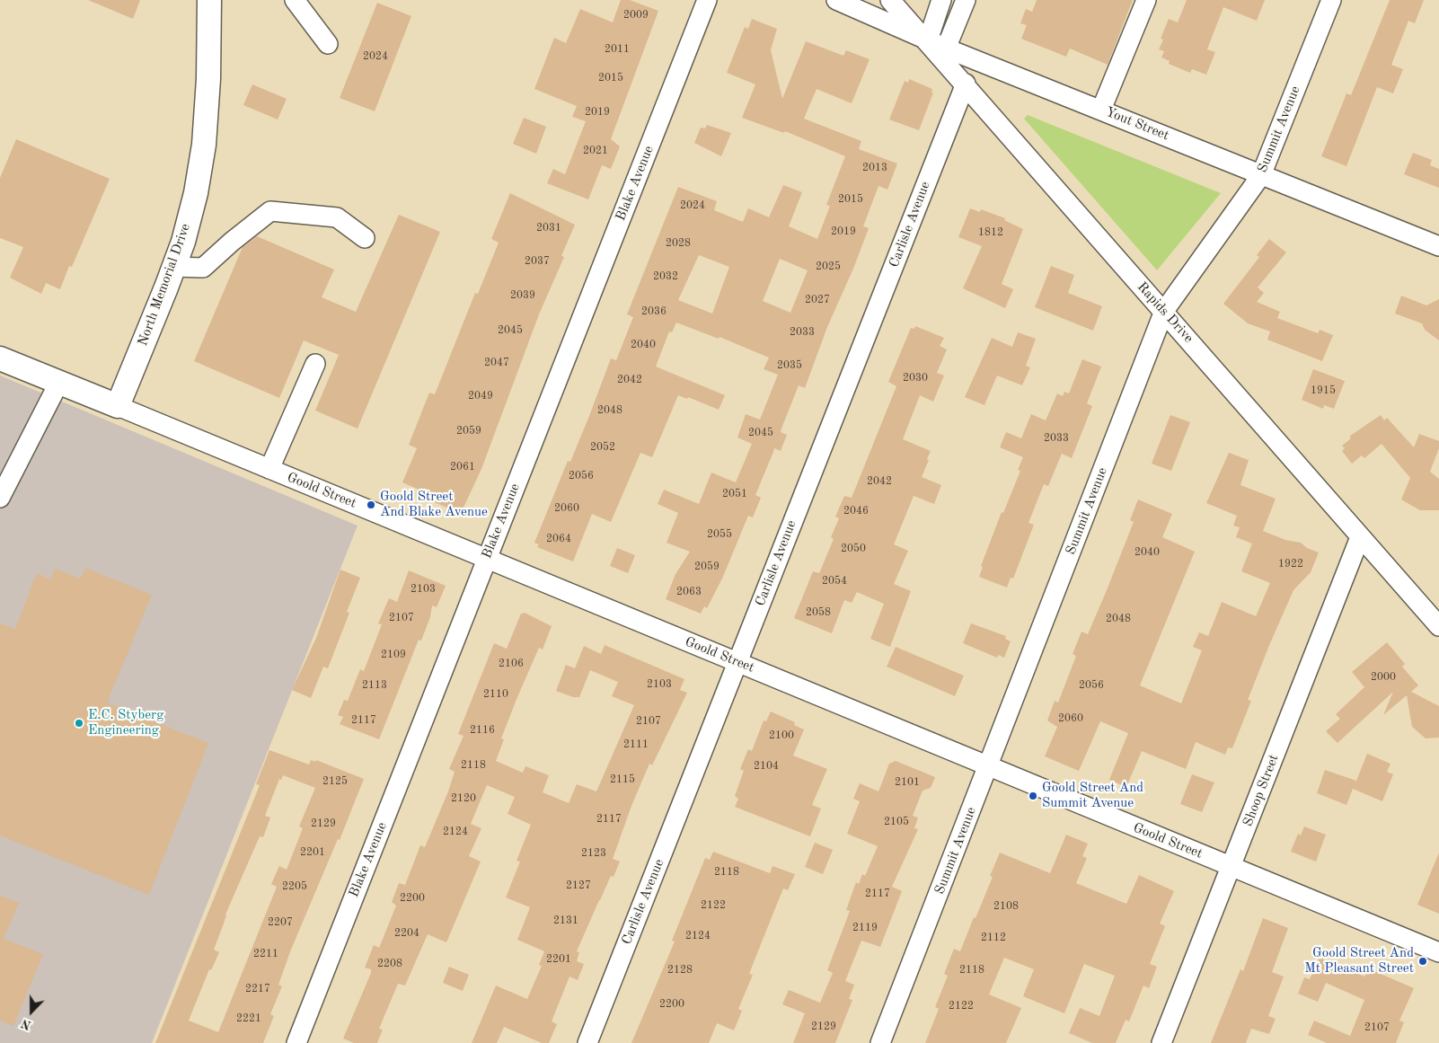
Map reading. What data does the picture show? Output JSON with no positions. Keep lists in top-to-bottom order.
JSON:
{
  "streets": {
    "main road": ["North Memorial Drive", "Goold Street"],
    "street": [
      "Yout Street",
      "Summit Avenue",
      "Blake Avenue",
      "Carlisle Avenue",
      "Rapids Drive",
      "Shoop Street"
    ]
  },
  "crossings": [
    ["Yout Street", "Summit Avenue"],
    ["Yout Street", "Rapids Drive"],
    ["Summit Avenue", "Rapids Drive"],
    ["Summit Avenue", "Goold Street"],
    ["Blake Avenue", "Goold Street"],
    ["Carlisle Avenue", "Rapids Drive"],
    ["Carlisle Avenue", "Goold Street"],
    ["North Memorial Drive", "Goold Street"],
    ["Rapids Drive", "Shoop Street"],
    ["Goold Street", "Shoop Street"]
  ],
  "places": [
    "Goold Street And Blake Avenue",
    "E.C. Styberg Engineering",
    "Goold Street And Summit Avenue",
    "Goold Street And Mt Pleasant Street"
  ],
  "house_numbers": [
    "2009",
    "2011",
    "2024",
    "2015",
    "2019",
    "2021",
    "2013",
    "2015",
    "2024",
    "2031",
    "2019",
    "1812",
    "2028",
    "2037",
    "2025",
    "2032",
    "2039",
    "2027",
    "2036",
    "2045",
    "2033",
    "2040",
    "2047",
    "2035",
    "2030",
    "2042",
    "1915",
    "2049",
    "2048",
    "2059",
    "2045",
    "2033",
    "2052",
    "2061",
    "2056",
    "2042",
    "2051",
    "2060",
    "2046",
    "2055",
    "2064",
    "2050",
    "2040",
    "1922",
    "2059",
    "2054",
    "2103",
    "2063",
    "2058",
    "2107",
    "2048",
    "2109",
    "2106",
    "2000",
    "2103",
    "2113",
    "2056",
    "2110",
    "2060",
    "2117",
    "2107",
    "2116",
    "2100",
    "2111",
    "2118",
    "2104",
    "2115",
    "2125",
    "2101",
    "2120",
    "2117",
    "2105",
    "2129",
    "2124",
    "2201",
    "2123",
    "2118",
    "2127",
    "2205",
    "2117",
    "2200",
    "2122",
    "2108",
    "2131",
    "2207",
    "2119",
    "2204",
    "2124",
    "2112",
    "2211",
    "2201",
    "2208",
    "2128",
    "2118",
    "2217",
    "2200",
    "2122",
    "2221",
    "2129",
    "2107"
  ],
  "north": "bottom"
}
